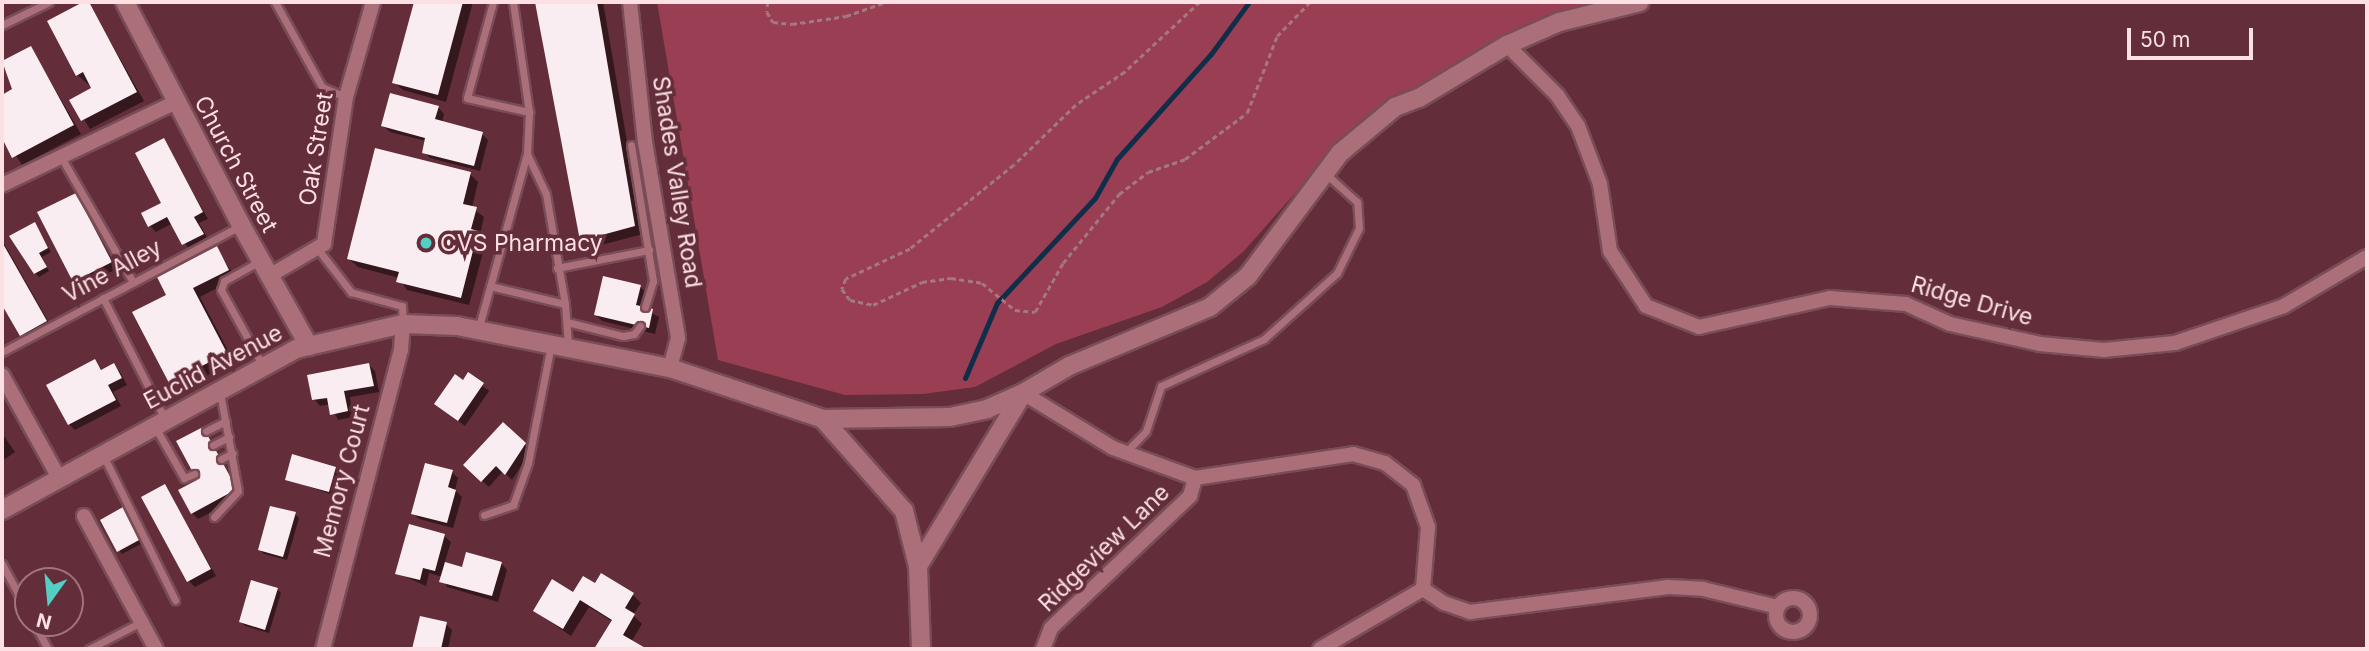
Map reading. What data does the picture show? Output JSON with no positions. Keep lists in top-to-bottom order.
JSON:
{
  "streets": {
    "street": [
      "Oak Street",
      "Church Street",
      "Shades Valley Road",
      "Ridge Drive",
      "Euclid Avenue",
      "Memory Court",
      "Ridgeview Lane"
    ],
    "lane": ["Vine Alley"]
  },
  "crossings": [
    ["Church Street", "Vine Alley"],
    ["Church Street", "Euclid Avenue"],
    ["Shades Valley Road", "Euclid Avenue"],
    ["Euclid Avenue", "Memory Court"]
  ],
  "places": ["CVS Pharmacy"],
  "scale_bar": "50 m",
  "north": "bottom"
}
